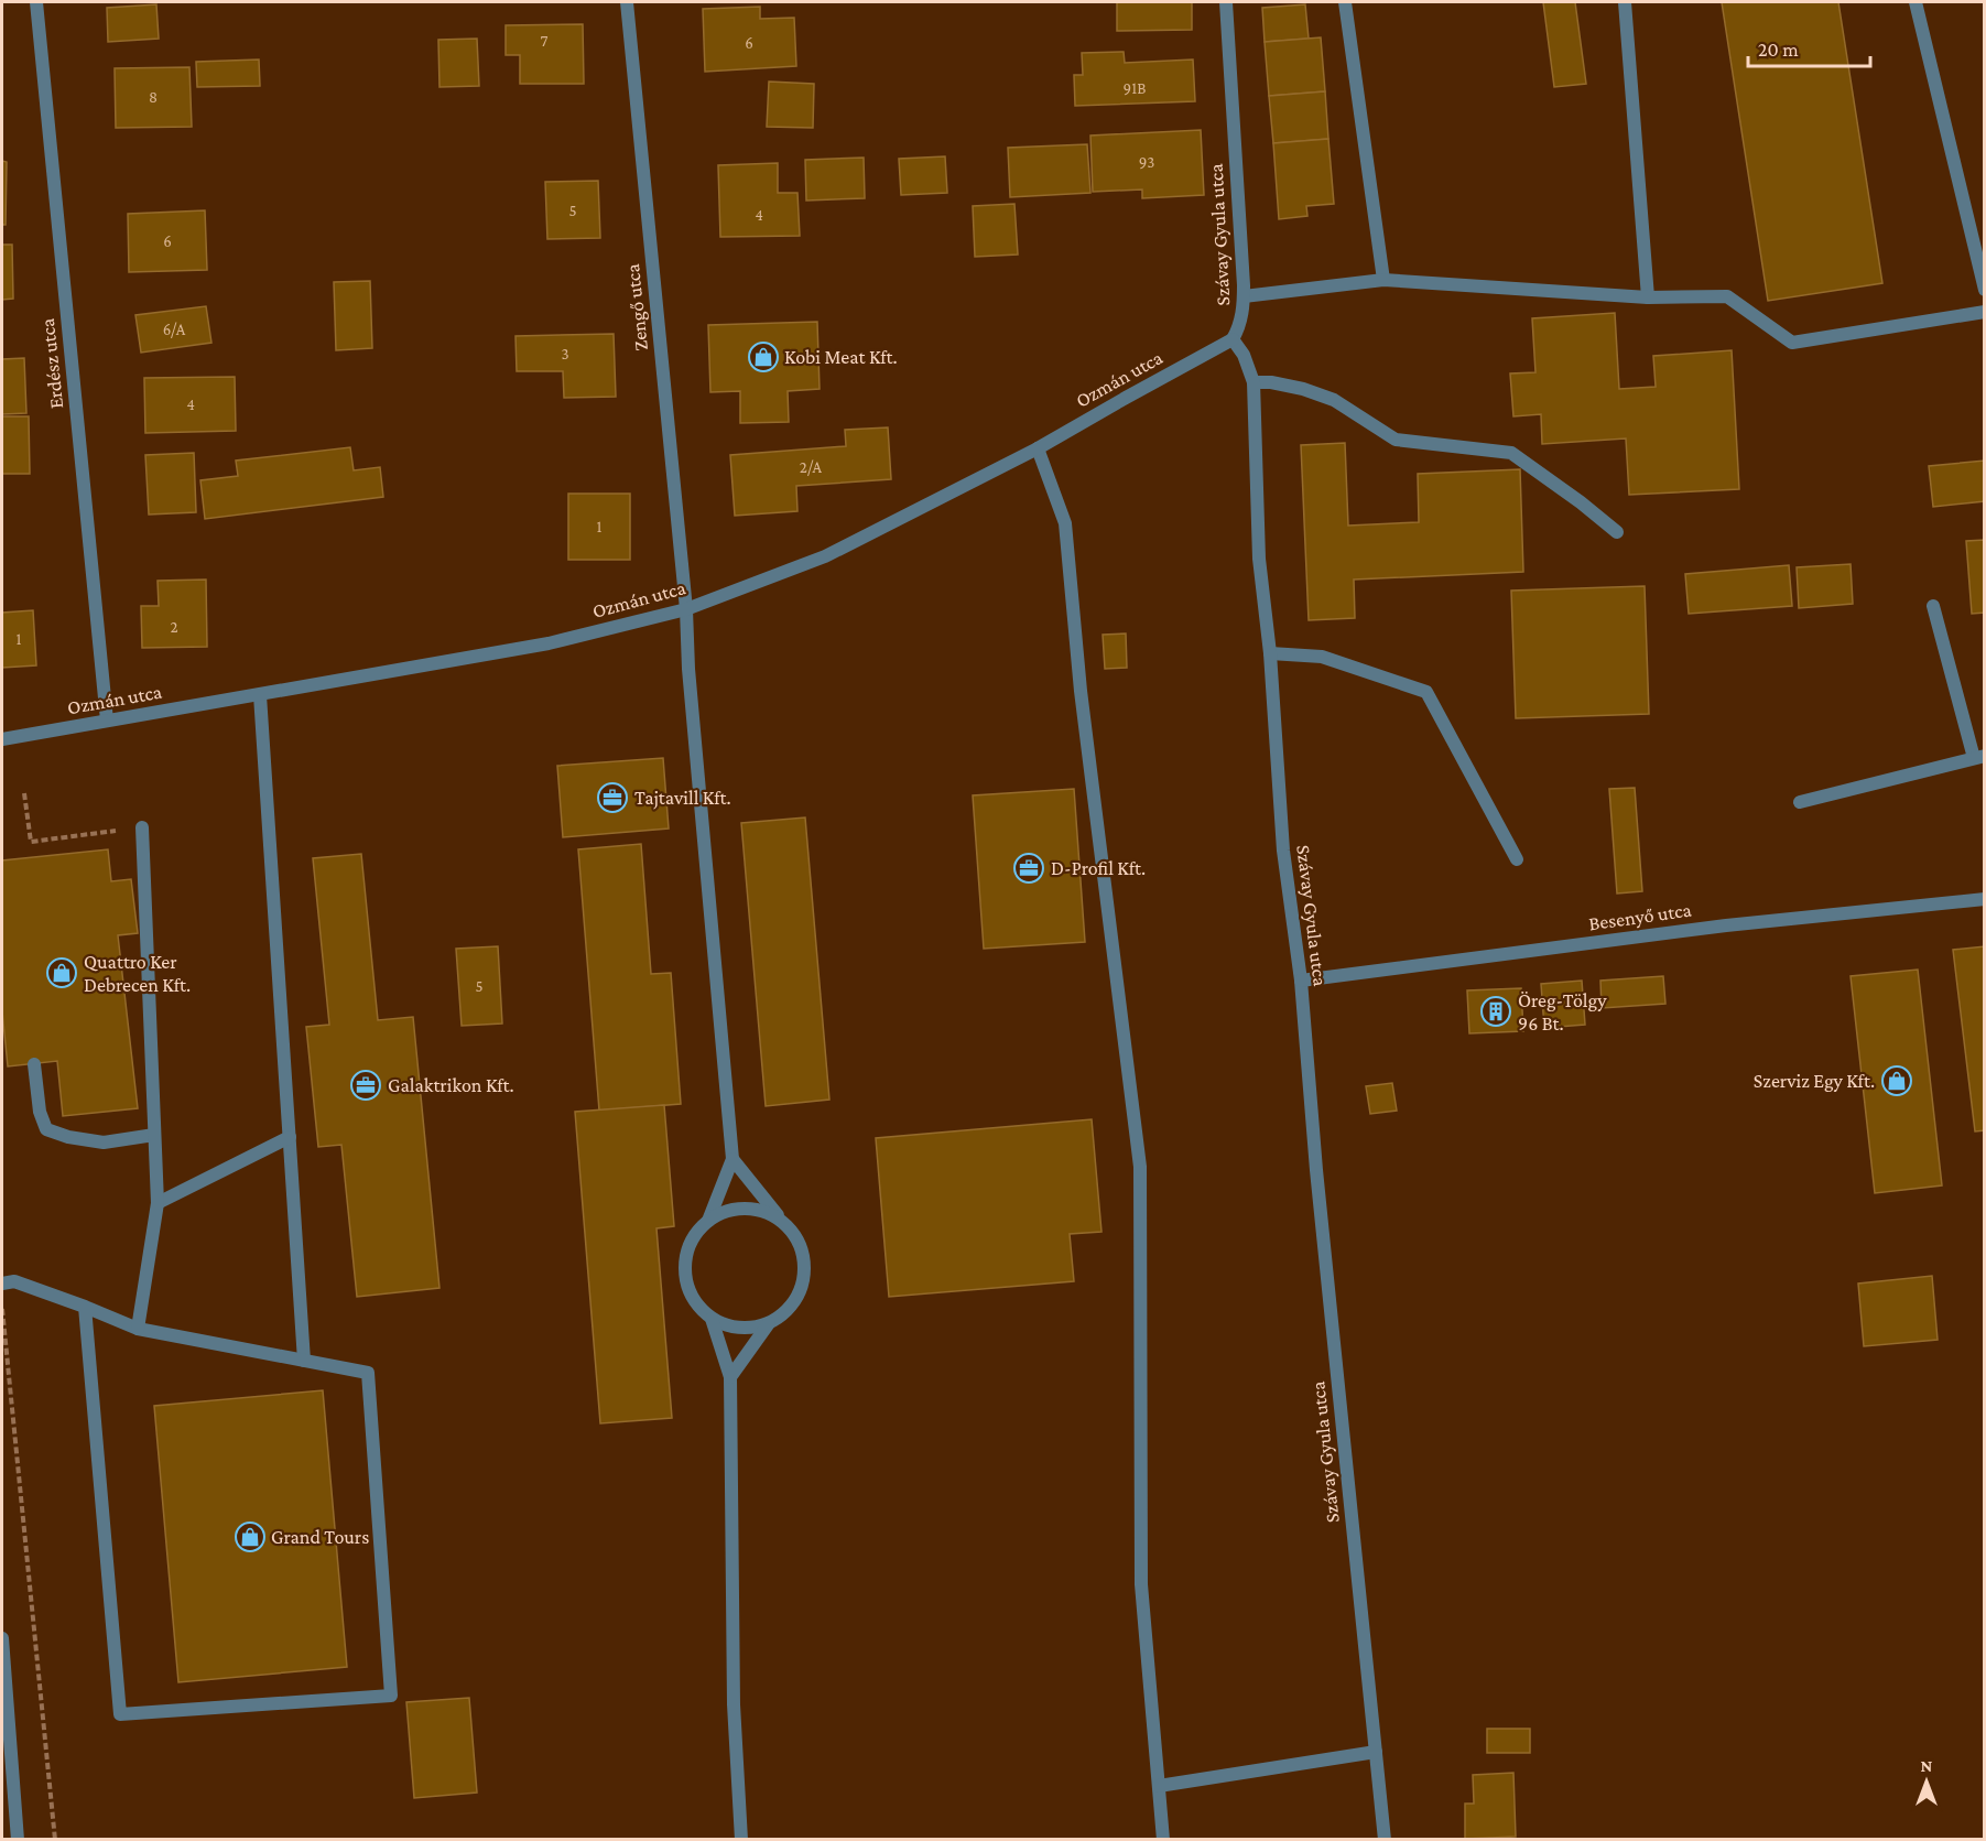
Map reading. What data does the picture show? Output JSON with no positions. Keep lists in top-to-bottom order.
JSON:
{
  "streets": {
    "street": [
      "Szávay Gyula utca",
      "Zengő utca",
      "Erdész utca",
      "Ozmán utca",
      "Besenyő utca"
    ]
  },
  "crossings": [
    ["Szávay Gyula utca", "Ozmán utca"],
    ["Szávay Gyula utca", "Besenyő utca"],
    ["Zengő utca", "Ozmán utca"],
    ["Erdész utca", "Ozmán utca"]
  ],
  "places": {
    "shop": [
      "Kobi Meat Kft.",
      "Quattro Ker Debrecen Kft.",
      "Szerviz Egy Kft.",
      "Grand Tours"
    ],
    "office": ["Tajtavill Kft.", "D-Profil Kft.", "Galaktrikon Kft."],
    "building": ["Öreg-Tölgy 96 Bt."]
  },
  "house_numbers": [
    "7",
    "6",
    "91B",
    "8",
    "93",
    "5",
    "4",
    "6",
    "6/A",
    "3",
    "4",
    "2/A",
    "1",
    "2",
    "1",
    "5"
  ],
  "scale_bar": "20 m",
  "north": "top"
}
